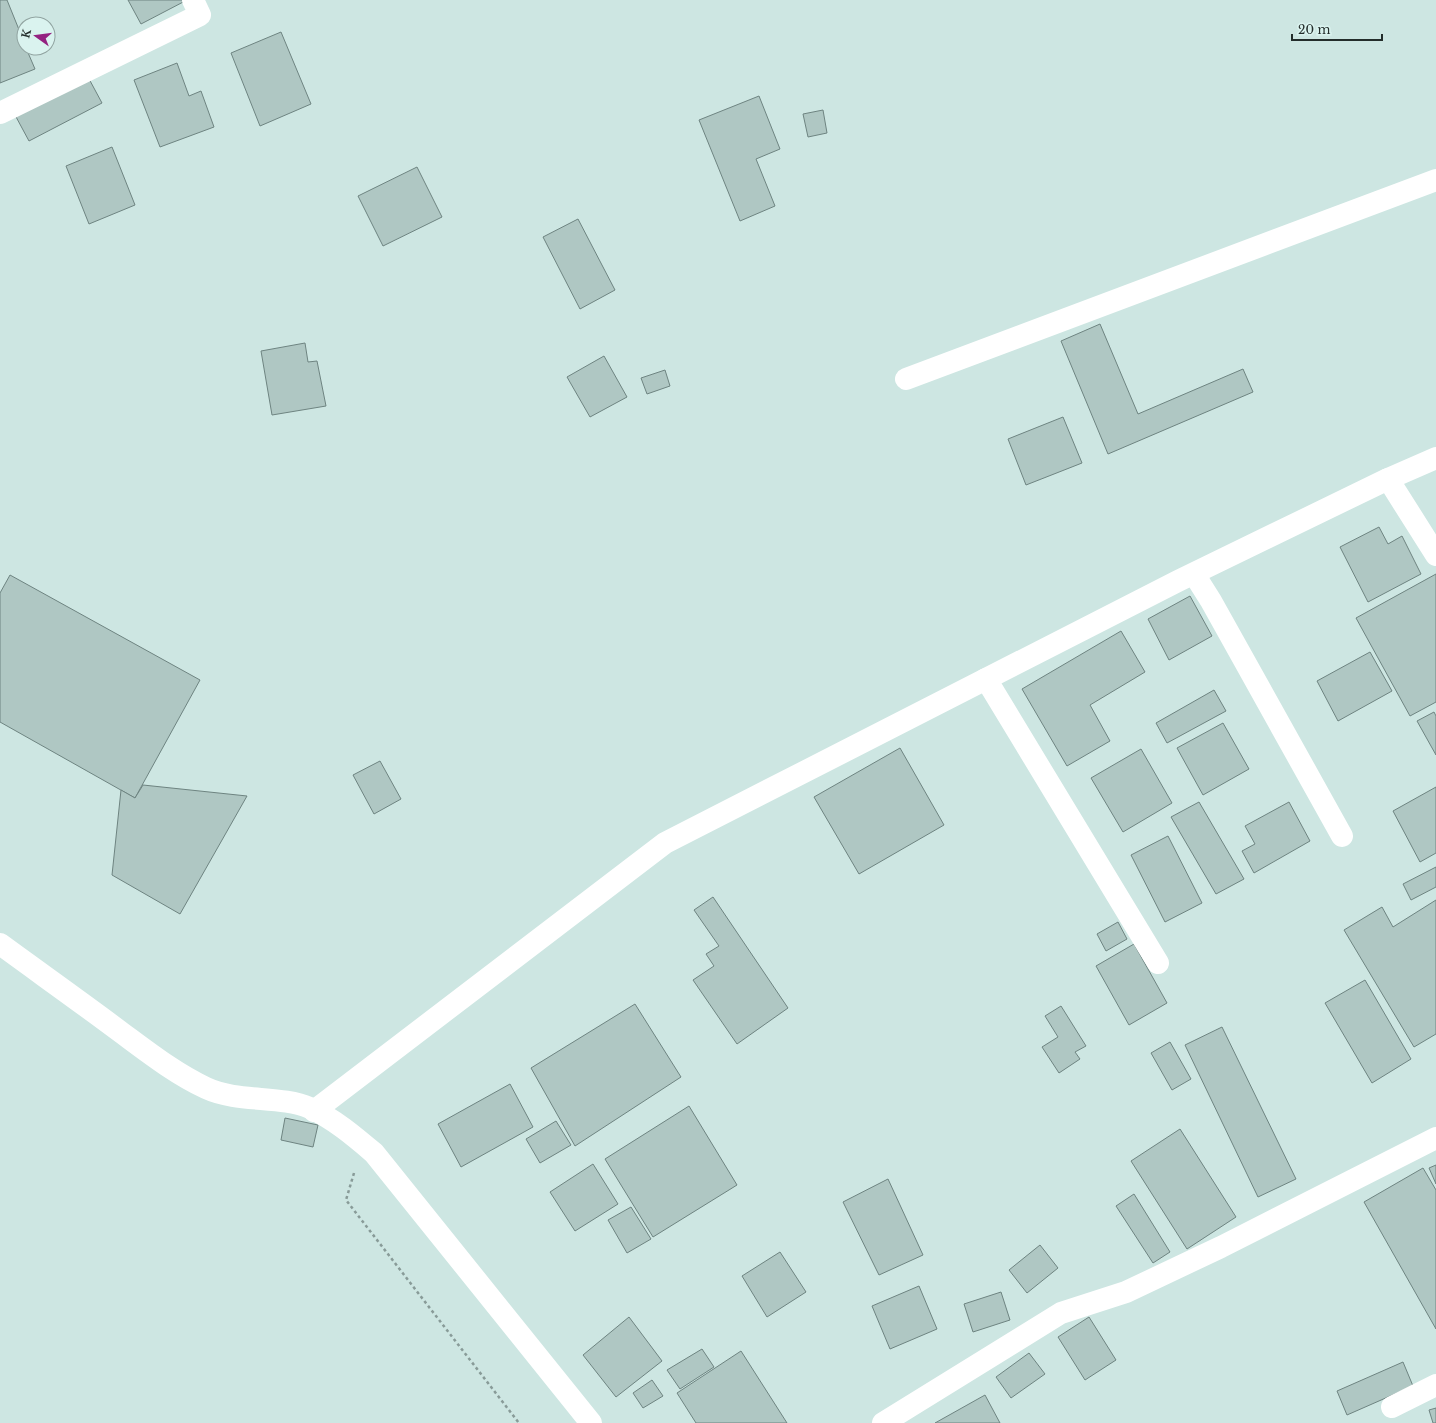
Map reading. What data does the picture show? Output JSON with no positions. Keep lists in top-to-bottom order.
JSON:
{
  "scale_bar": "20 m",
  "north": "left"
}
